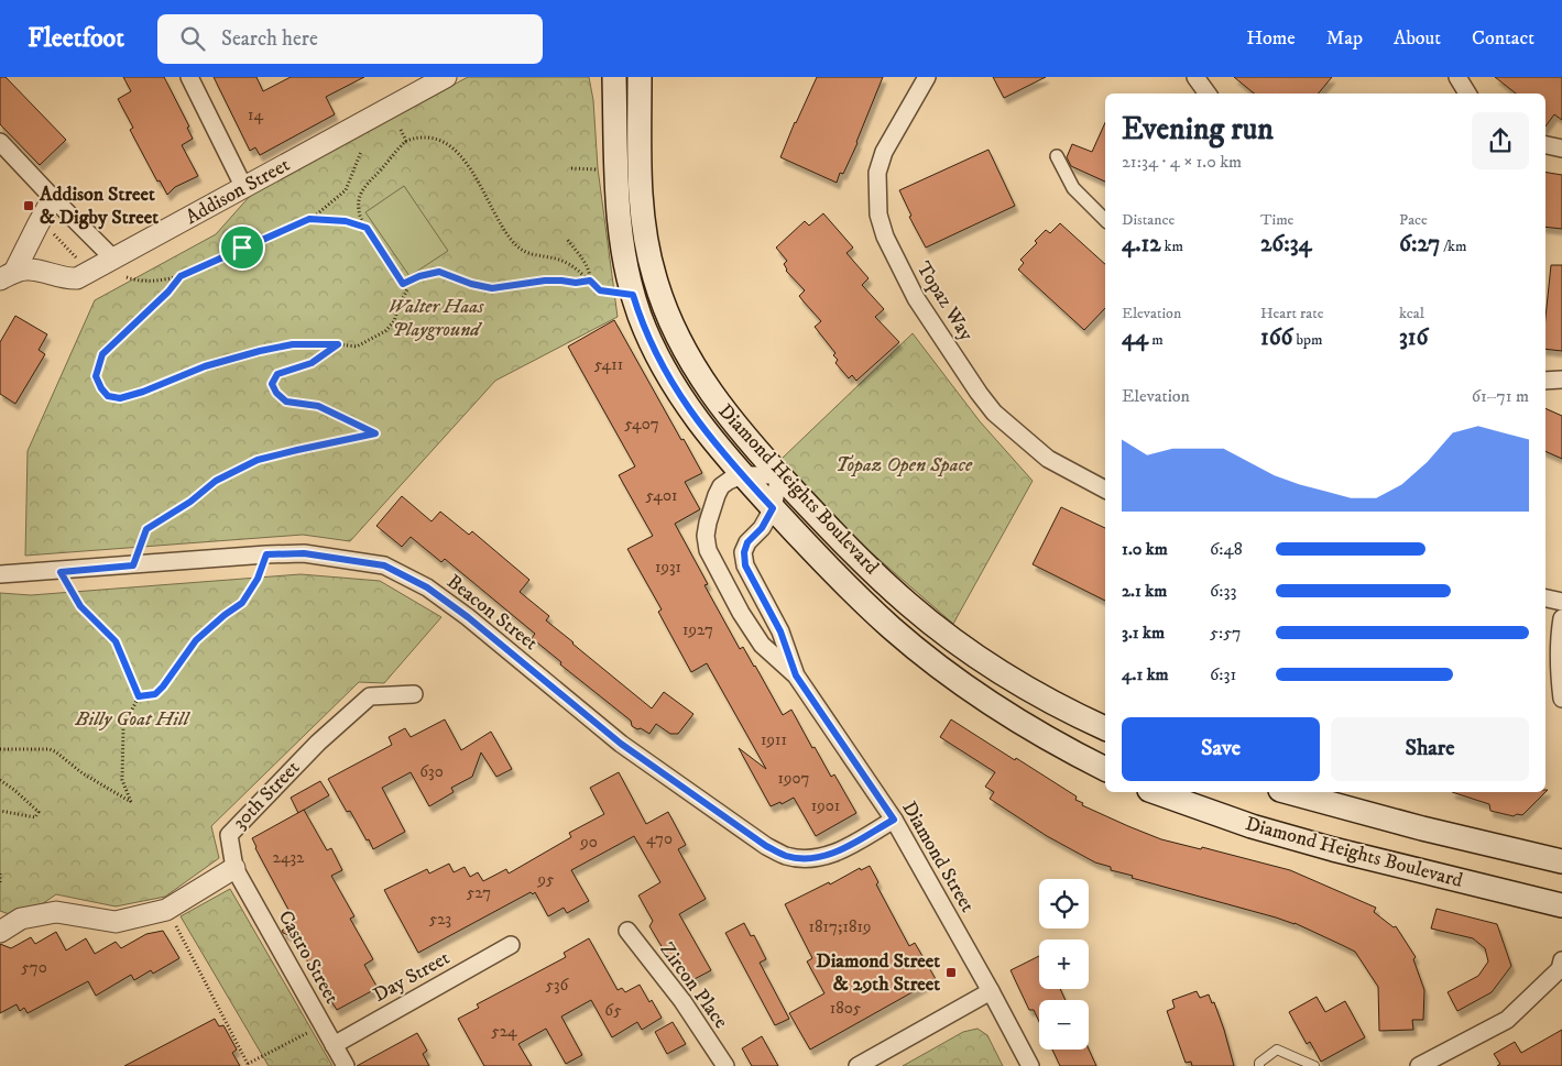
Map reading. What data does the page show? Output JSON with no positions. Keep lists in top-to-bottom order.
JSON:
{
  "streets": {
    "main road": ["Diamond Heights Boulevard"],
    "street": [
      "Addison Street",
      "Topaz Way",
      "Beacon Street",
      "30th Street",
      "Diamond Street",
      "Castro Street",
      "Day Street",
      "Zircon Place"
    ]
  },
  "crossings": [
    ["Diamond Heights Boulevard", "Diamond Street"],
    ["Beacon Street", "Diamond Street"],
    ["30th Street", "Castro Street"],
    ["Castro Street", "Day Street"]
  ],
  "parks": ["Walter Haas Playground", "Topaz Open Space", "Billy Goat Hill"],
  "places": {
    "transit": ["Addison Street & Digby Street", "Diamond Street & 29th Street"]
  },
  "house_numbers": [
    "14",
    "5411",
    "5407",
    "5401",
    "1931",
    "1927",
    "1911",
    "630",
    "1907",
    "1901",
    "470",
    "90",
    "2432",
    "95",
    "527",
    "523",
    "1817;1819",
    "570",
    "536",
    "1805",
    "65",
    "524"
  ],
  "page": {
    "header": "Fleetfoot",
    "search": "Search here",
    "nav": [
      "Home",
      "Map",
      "About",
      "Contact"
    ],
    "heading": ["Evening run", "21:34 · 4 × 1.0 km"],
    "stats": [
      ["Distance", "4.12 km"],
      ["Time", "26:34"],
      ["Pace", "6:27 /km"],
      ["Elevation", "44 m"],
      ["Heart rate", "166 bpm"],
      ["kcal", "316"]
    ],
    "chart": ["Elevation", "61–71 m"],
    "list": [
      {
        "name": "1.0 km",
        "note": "6:48"
      },
      {
        "name": "2.1 km",
        "note": "6:33"
      },
      {
        "name": "3.1 km",
        "note": "5:57"
      },
      {
        "name": "4.1 km",
        "note": "6:31"
      }
    ],
    "buttons": ["Save", "Share"],
    "map_buttons": ["+", "−"]
  }
}
